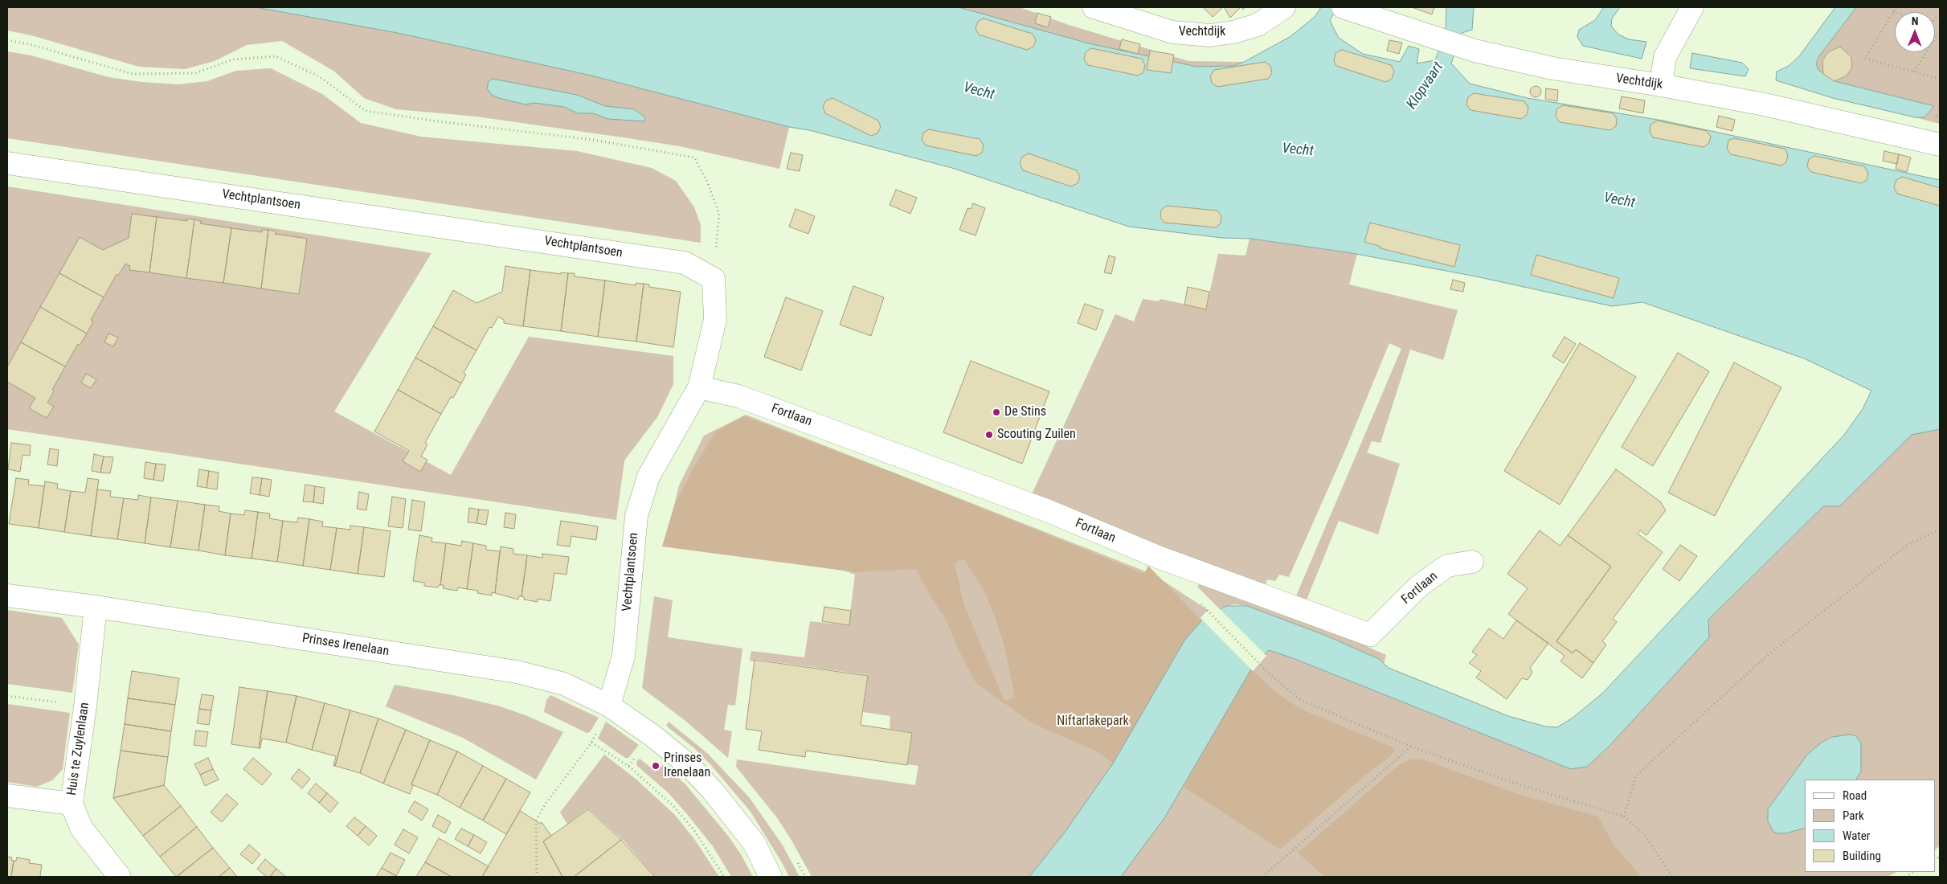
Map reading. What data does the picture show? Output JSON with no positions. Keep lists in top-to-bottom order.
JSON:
{
  "streets": {
    "street": [
      "Vechtdijk",
      "Vechtplantsoen",
      "Fortlaan",
      "Prinses Irenelaan",
      "Huis te Zuylenlaan"
    ]
  },
  "crossings": [
    ["Vechtplantsoen", "Fortlaan"],
    ["Vechtplantsoen", "Prinses Irenelaan"],
    ["Prinses Irenelaan", "Huis te Zuylenlaan"]
  ],
  "water": ["Klopvaart", "Vecht"],
  "parks": ["Niftarlakepark"],
  "places": ["De Stins", "Scouting Zuilen", "Prinses Irenelaan"],
  "legend": [
    "Road",
    "Park",
    "Water",
    "Building"
  ],
  "north": "top"
}
